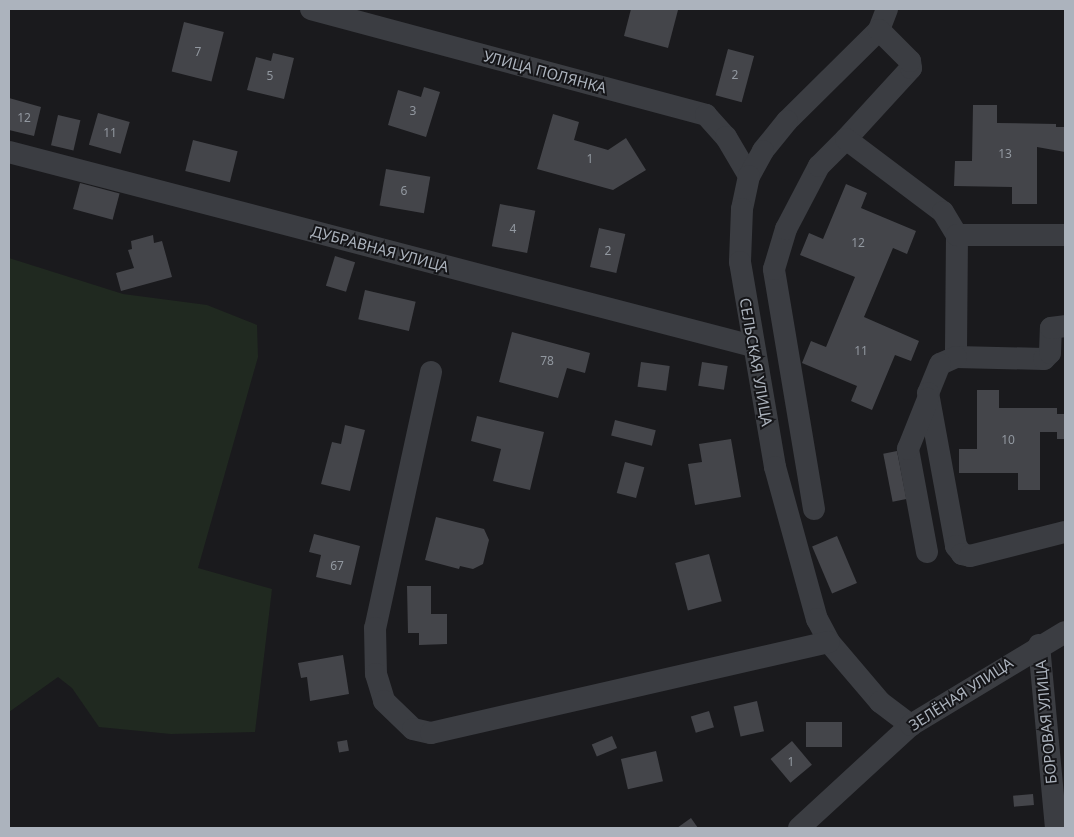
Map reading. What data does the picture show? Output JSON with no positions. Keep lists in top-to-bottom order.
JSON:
{
  "streets": {
    "street": [
      "УЛИЦА ПОЛЯНКА",
      "ДУБРАВНАЯ УЛИЦА",
      "СЕЛЬСКАЯ УЛИЦА",
      "ЗЕЛЁНАЯ УЛИЦА",
      "БОРОВАЯ УЛИЦА"
    ]
  },
  "crossings": [
    ["УЛИЦА ПОЛЯНКА", "СЕЛЬСКАЯ УЛИЦА"],
    ["ДУБРАВНАЯ УЛИЦА", "СЕЛЬСКАЯ УЛИЦА"],
    ["СЕЛЬСКАЯ УЛИЦА", "ЗЕЛЁНАЯ УЛИЦА"],
    ["ЗЕЛЁНАЯ УЛИЦА", "БОРОВАЯ УЛИЦА"]
  ],
  "house_numbers": [
    "7",
    "2",
    "5",
    "3",
    "12",
    "11",
    "13",
    "1",
    "6",
    "4",
    "12",
    "2",
    "11",
    "78",
    "10",
    "67",
    "1"
  ]
}
